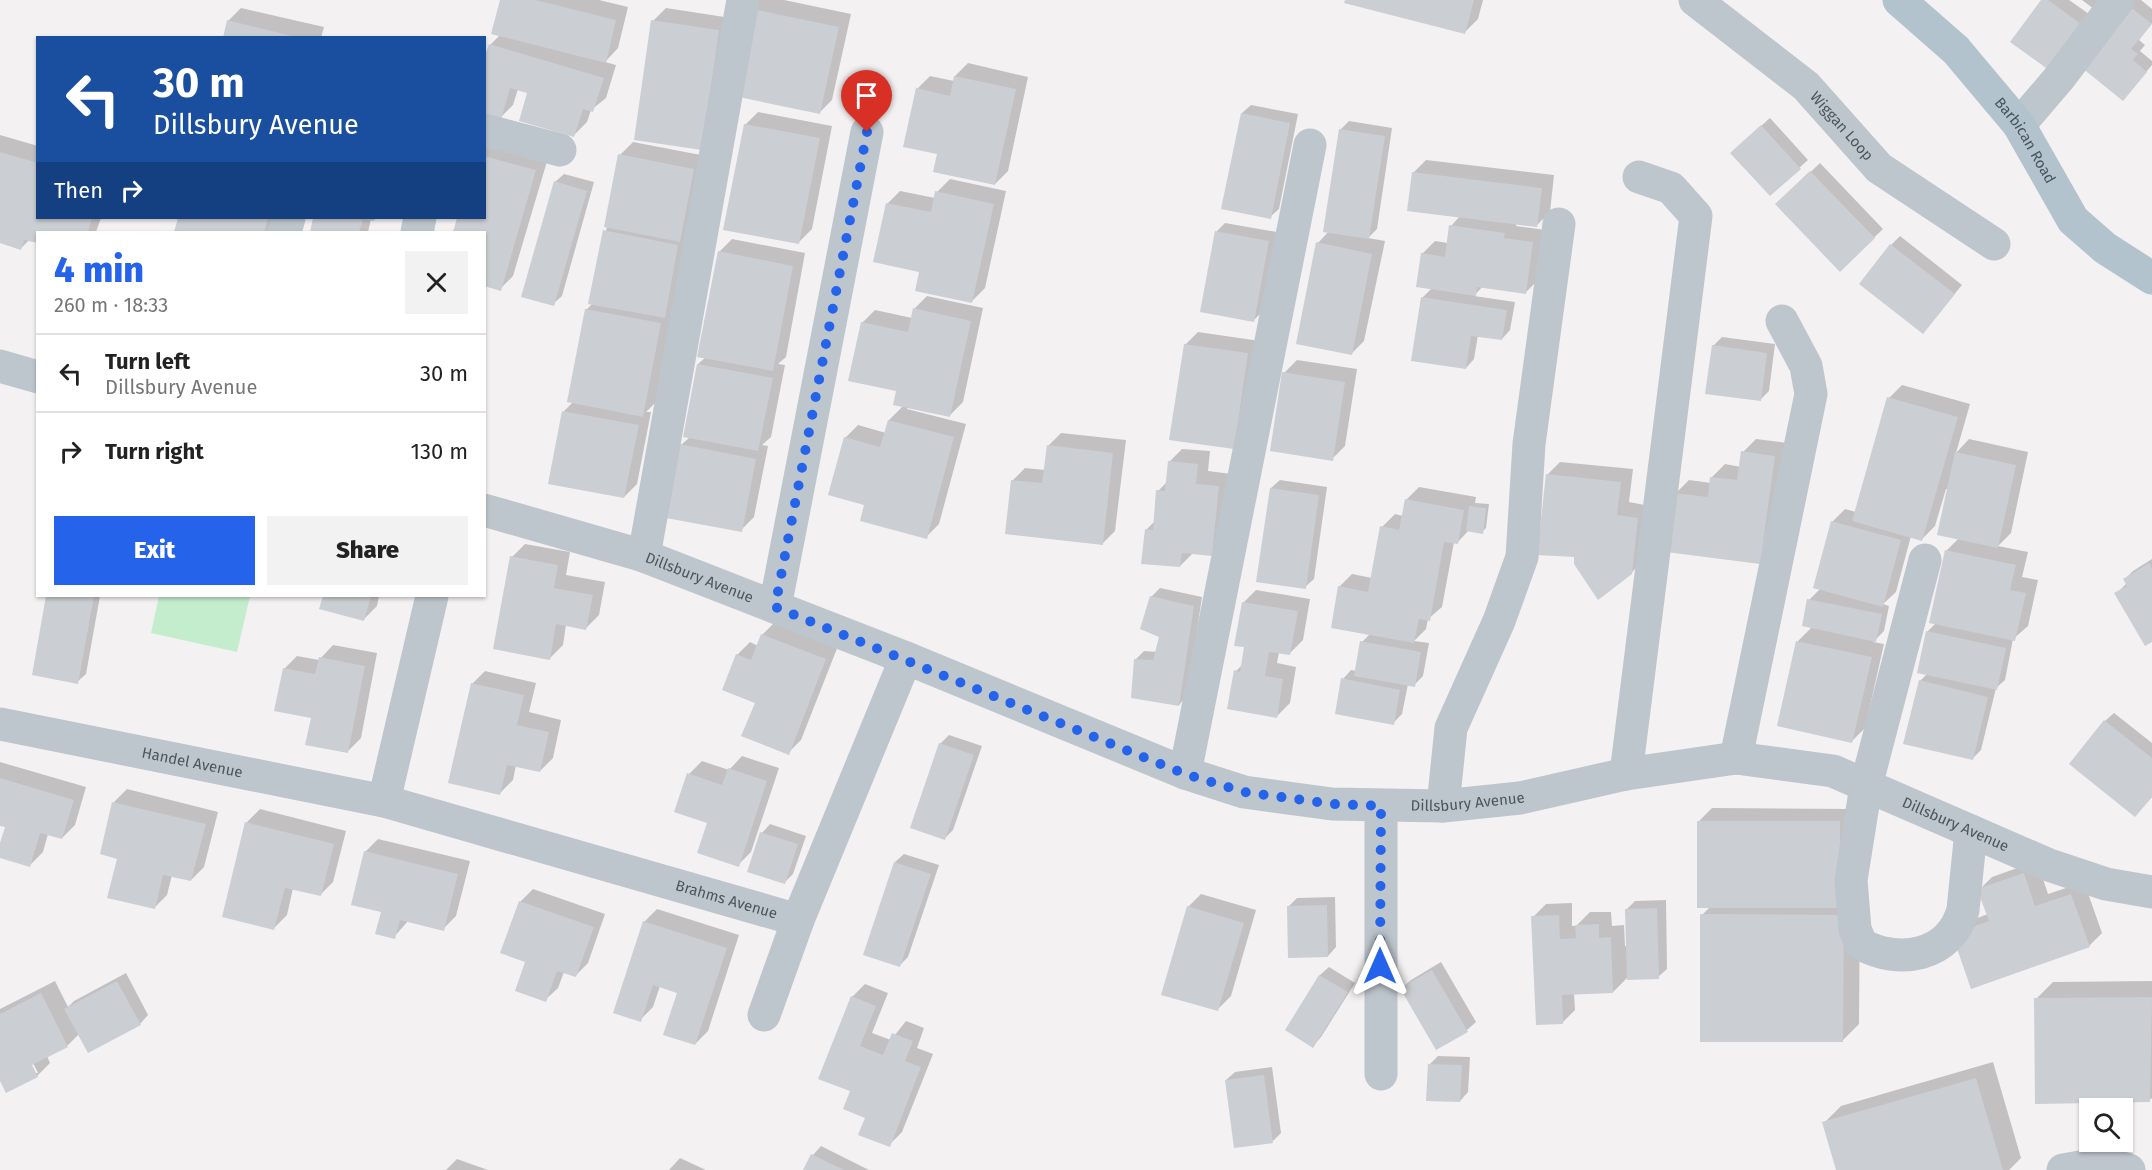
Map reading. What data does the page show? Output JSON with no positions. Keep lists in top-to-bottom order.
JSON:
{
  "streets": {
    "main road": ["Barbican Road"],
    "street": [
      "Wiggan Loop",
      "Dillsbury Avenue",
      "Handel Avenue",
      "Brahms Avenue"
    ]
  },
  "crossings": [
    ["Dillsbury Avenue", "Brahms Avenue"],
    ["Handel Avenue", "Brahms Avenue"]
  ],
  "page": {
    "turn": ["30 m", "Dillsbury Avenue"],
    "then": "Then",
    "heading": ["4 min", "260 m · 18:33"],
    "list": [
      {
        "name": "Turn left",
        "note": "Dillsbury Avenue",
        "value": "30 m"
      },
      {
        "name": "Turn right",
        "value": "130 m"
      }
    ],
    "buttons": ["Exit", "Share"]
  }
}
